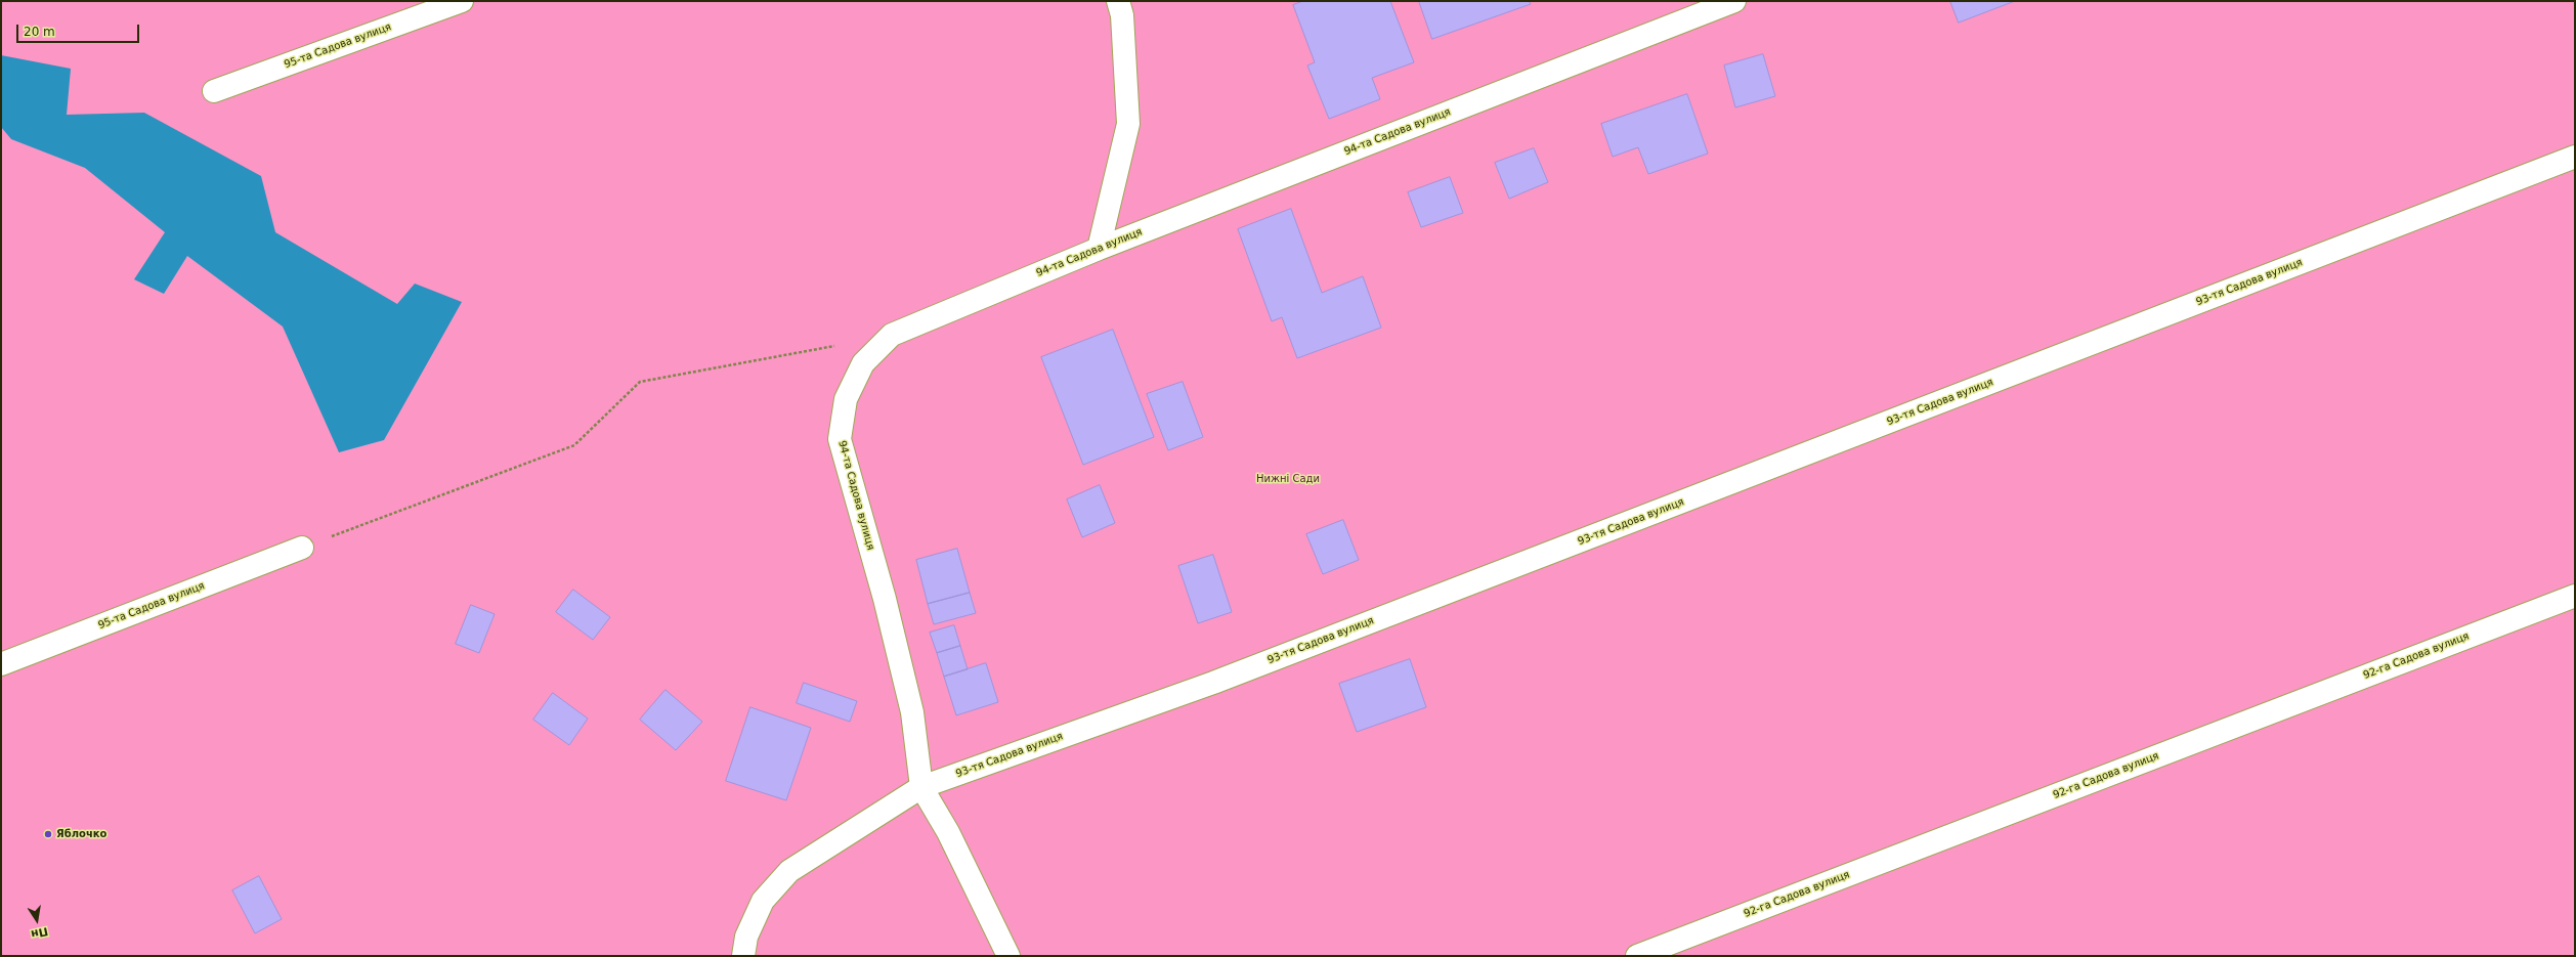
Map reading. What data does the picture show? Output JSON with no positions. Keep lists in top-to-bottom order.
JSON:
{
  "streets": {
    "street": [
      "95-та Садова вулиця",
      "94-та Садова вулиця",
      "93-тя Садова вулиця",
      "92-га Садова вулиця"
    ]
  },
  "crossings": [
    ["94-та Садова вулиця", "93-тя Садова вулиця"]
  ],
  "parks": ["Нижні Сади"],
  "places": ["Яблочко"],
  "scale_bar": "20 m",
  "north": "bottom"
}
